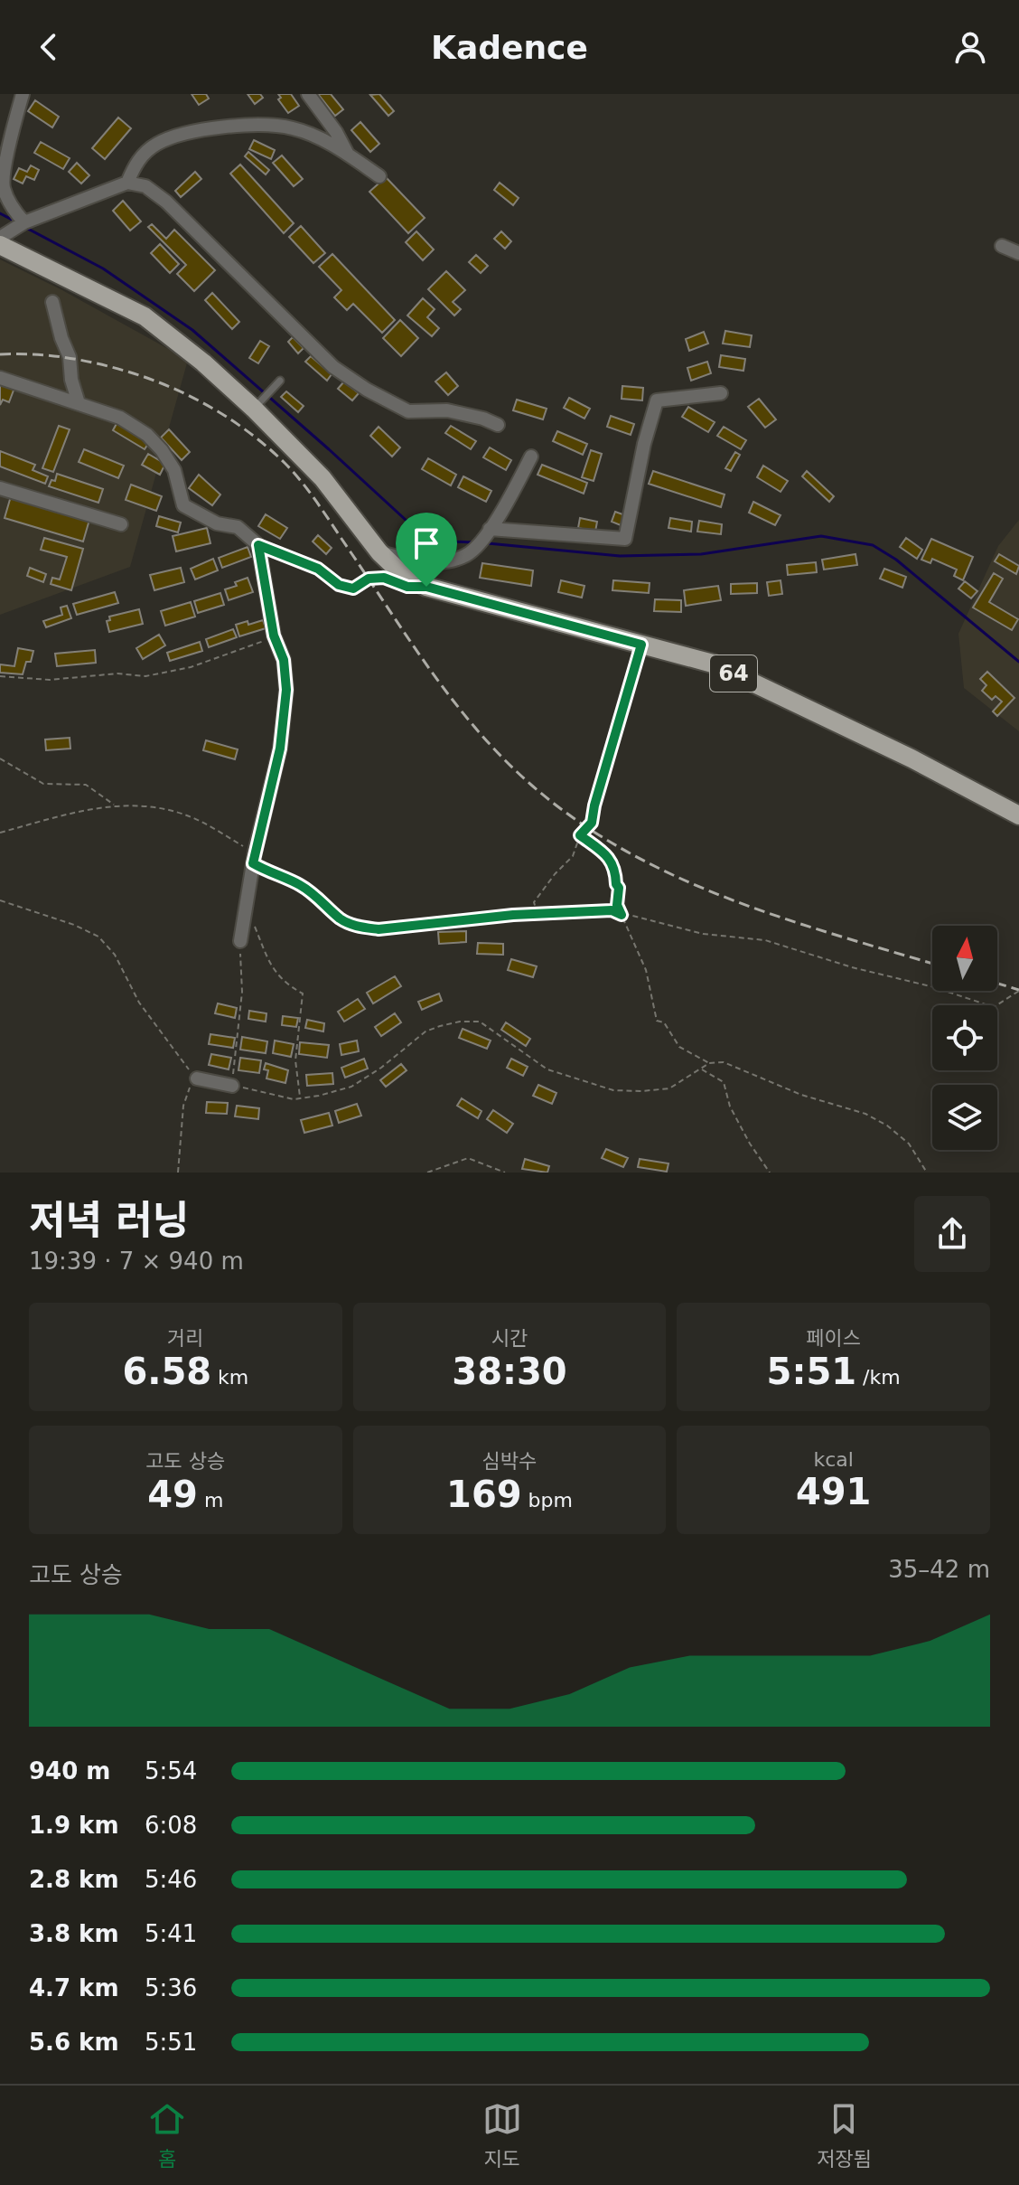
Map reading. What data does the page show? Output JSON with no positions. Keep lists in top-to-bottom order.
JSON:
{
  "streets": {
    "main road": ["64"]
  },
  "north": "top",
  "page": {
    "header": "Kadence",
    "heading": ["저녁 러닝", "19:39 · 7 × 940 m"],
    "stats": [
      ["거리", "6.58 km"],
      ["시간", "38:30"],
      ["페이스", "5:51 /km"],
      ["고도 상승", "49 m"],
      ["심박수", "169 bpm"],
      ["kcal", "491"]
    ],
    "chart": ["고도 상승", "35–42 m"],
    "list": [
      {
        "name": "940 m",
        "note": "5:54"
      },
      {
        "name": "1.9 km",
        "note": "6:08"
      },
      {
        "name": "2.8 km",
        "note": "5:46"
      },
      {
        "name": "3.8 km",
        "note": "5:41"
      },
      {
        "name": "4.7 km",
        "note": "5:36"
      },
      {
        "name": "5.6 km",
        "note": "5:51"
      }
    ],
    "tabs": ["홈", "지도", "저장됨"]
  }
}
